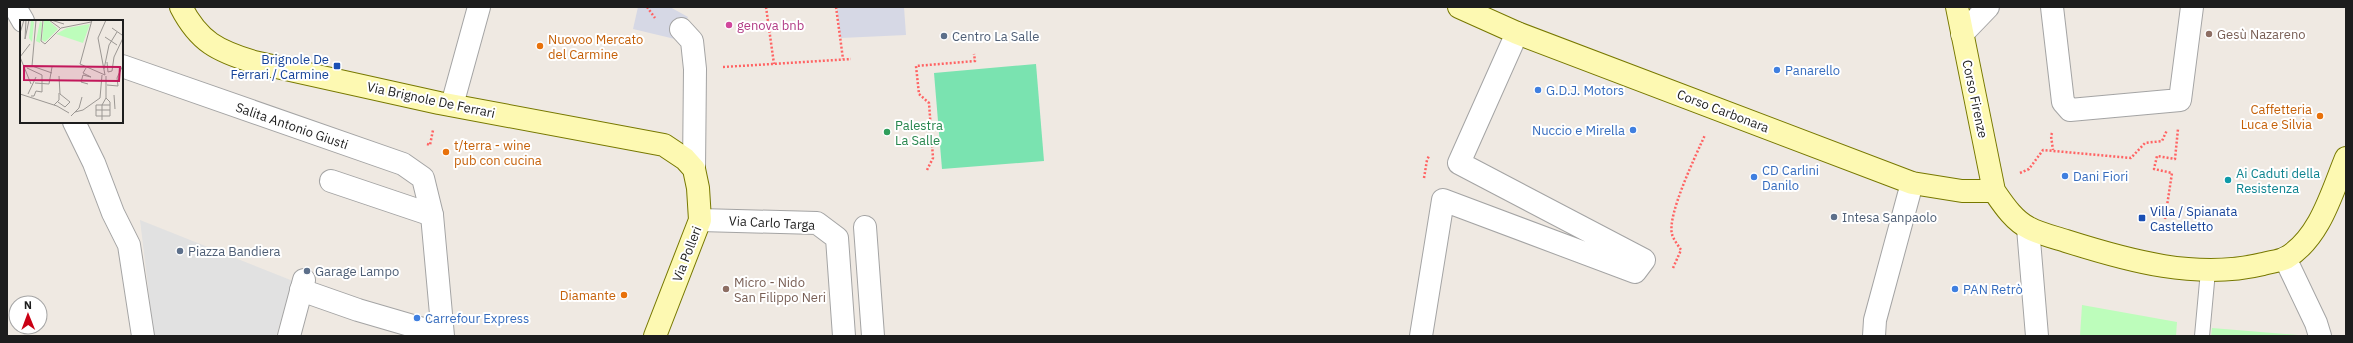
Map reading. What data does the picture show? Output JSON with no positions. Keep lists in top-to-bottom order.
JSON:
{
  "streets": {
    "street": [
      "Corso Firenze",
      "Via Brignole De Ferrari",
      "Corso Carbonara",
      "Salita Antonio Giusti",
      "Via Carlo Targa",
      "Via Polleri"
    ]
  },
  "crossings": [
    ["Corso Firenze", "Corso Carbonara"],
    ["Via Brignole De Ferrari", "Via Polleri"],
    ["Via Carlo Targa", "Via Polleri"]
  ],
  "places": {
    "other": [
      "genova bnb",
      "Gesù Nazareno",
      "Centro La Salle",
      "Nuovoo Mercato del Carmine",
      "Panarello",
      "G.D.J. Motors",
      "Caffetteria Luca e Silvia",
      "Nuccio e Mirella",
      "Palestra La Salle",
      "t/terra - wine pub con cucina",
      "Dani Fiori",
      "CD Carlini Danilo",
      "Ai Caduti della Resistenza",
      "Intesa Sanpaolo",
      "Piazza Bandiera",
      "Garage Lampo",
      "Micro - Nido San Filippo Neri",
      "PAN Retrò",
      "Diamante",
      "Carrefour Express"
    ],
    "transit": ["Brignole De Ferrari / Carmine", "Villa / Spianata Castelletto"]
  },
  "north": "top"
}
